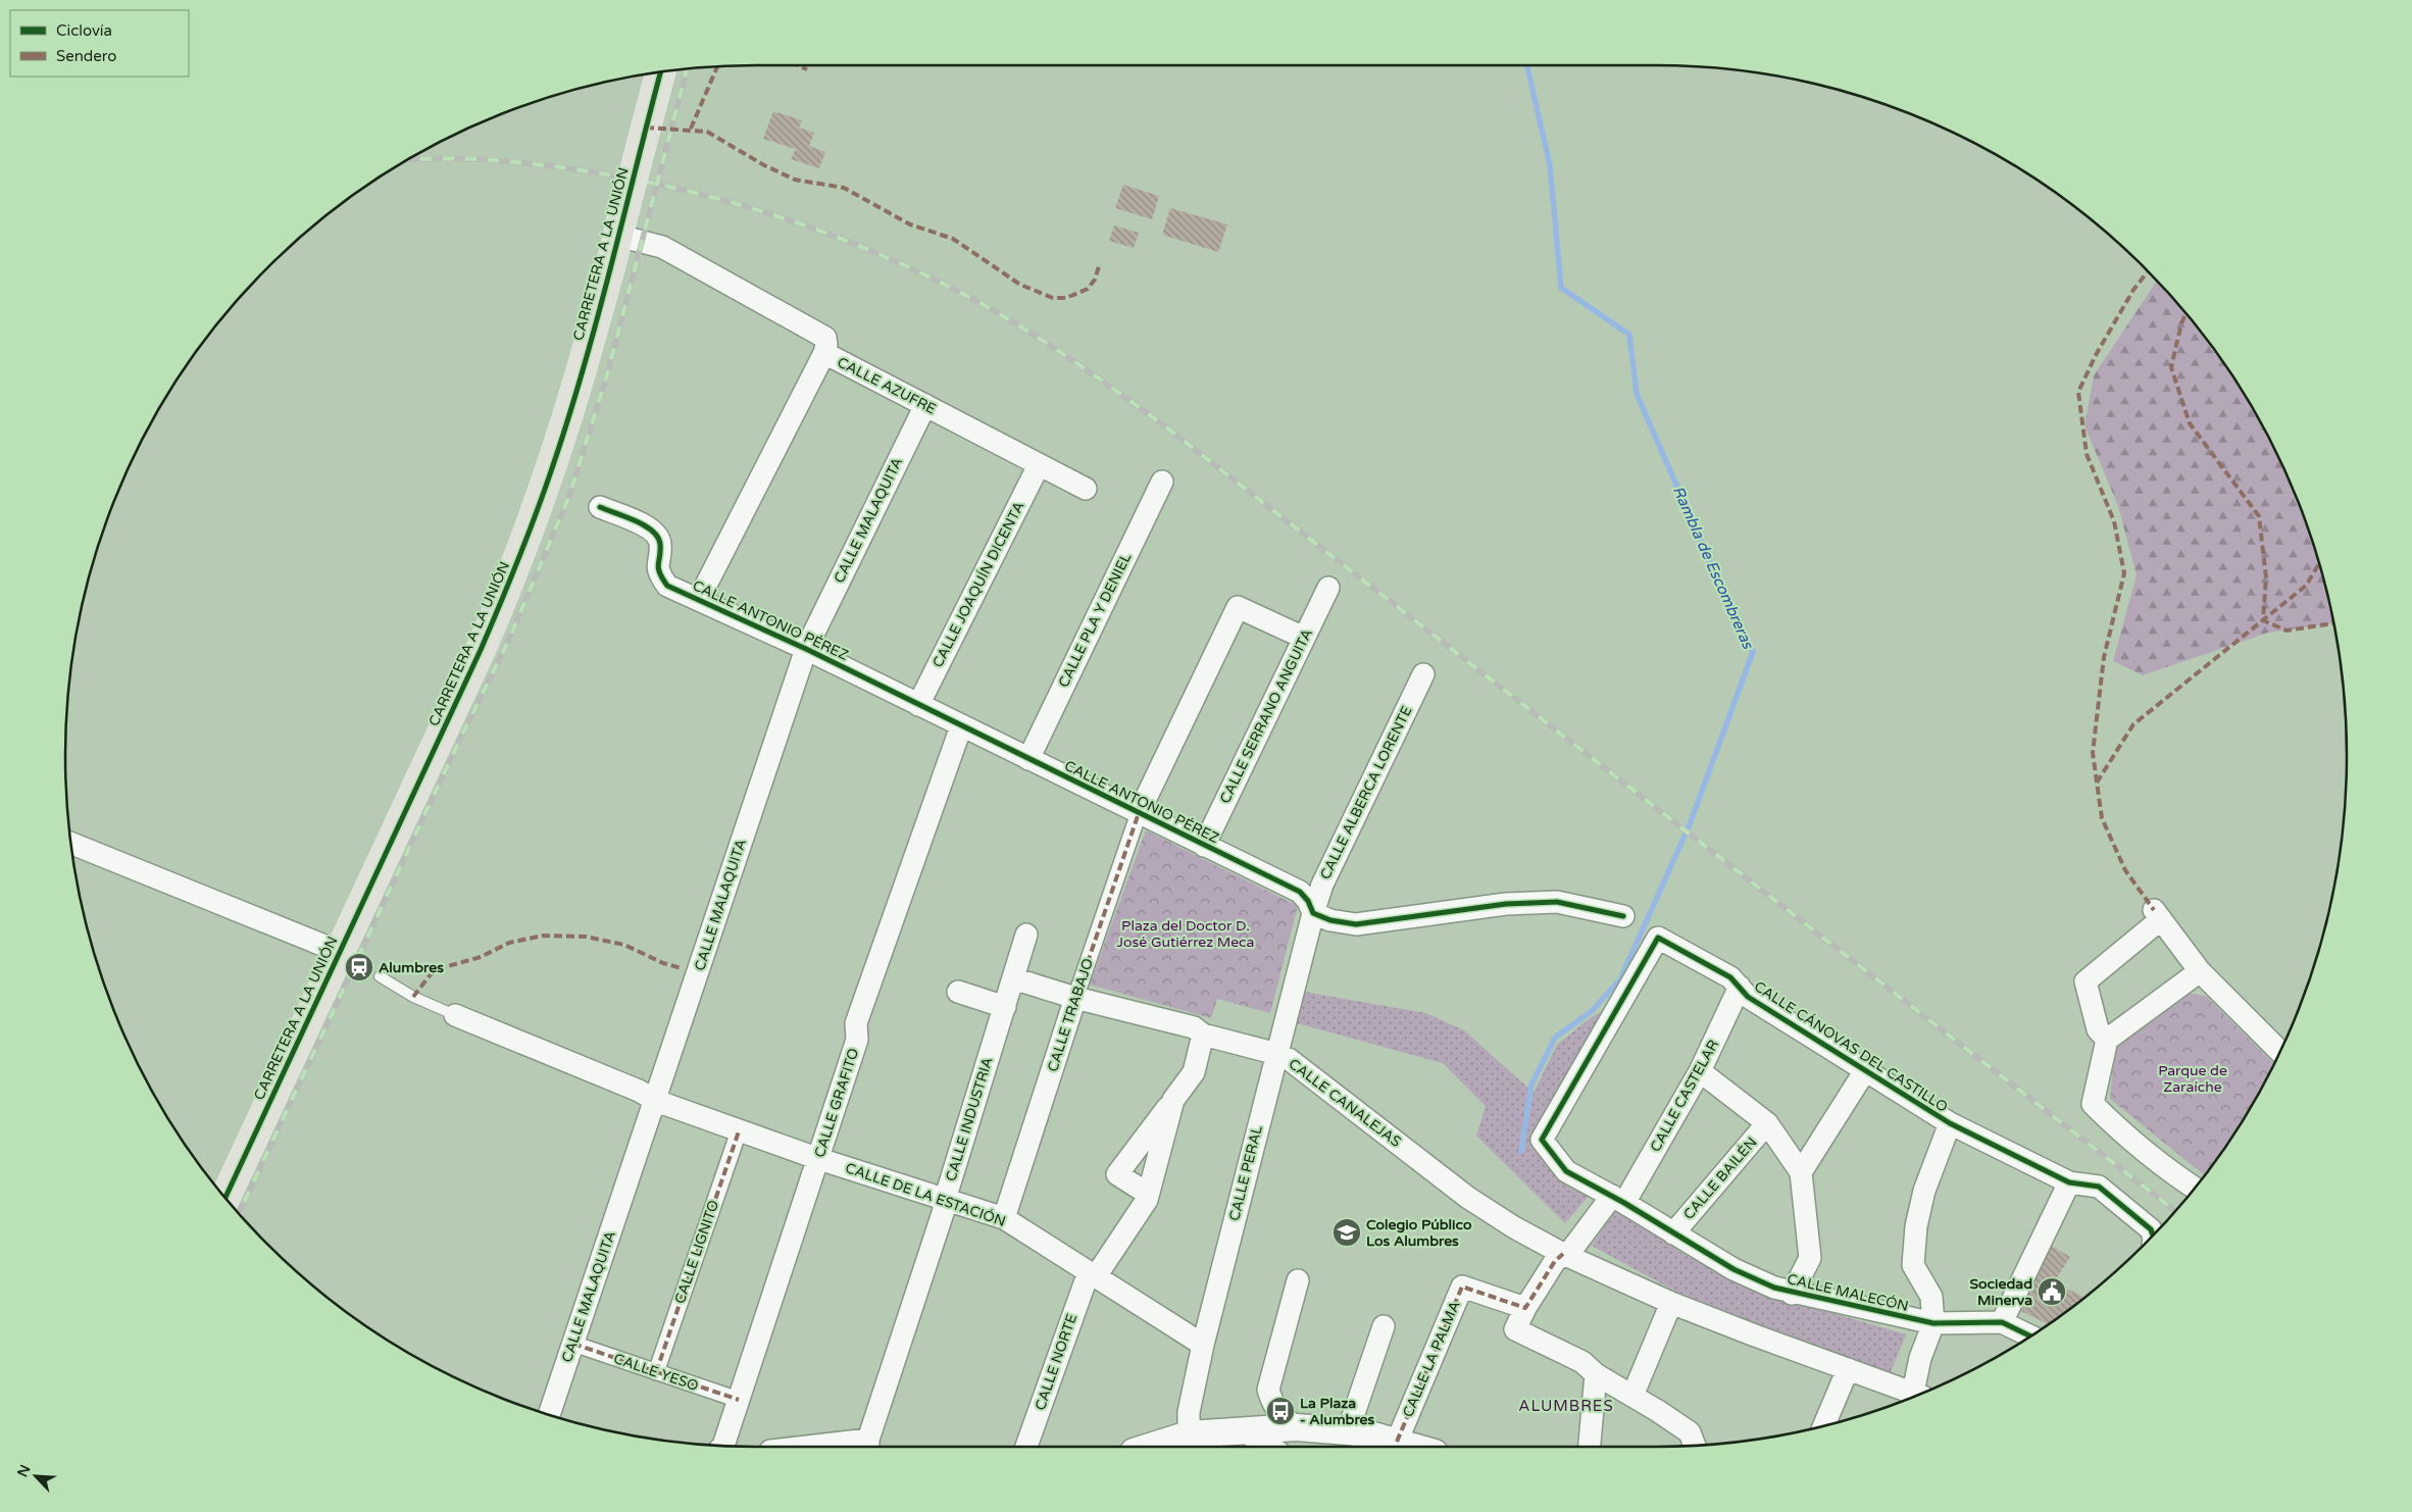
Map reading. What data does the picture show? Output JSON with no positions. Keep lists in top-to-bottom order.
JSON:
{
  "streets": {
    "main road": ["CARRETERA A LA UNIÓN"],
    "street": [
      "CALLE AZUFRE",
      "CALLE MALAQUITA",
      "CALLE JOAQUÍN DICENTA",
      "CALLE ANTONIO PÉREZ",
      "CALLE PLA Y DENIEL",
      "CALLE SERRANO ANGUITA",
      "CALLE ALBERCA LORENTE",
      "CALLE TRABAJO",
      "CALLE CÁNOVAS DEL CASTILLO",
      "CALLE CASTELAR",
      "CALLE GRAFITO",
      "CALLE CANALEJAS",
      "CALLE INDUSTRIA",
      "CALLE PERAL",
      "CALLE BAILÉN",
      "CALLE DE LA ESTACIÓN",
      "CALLE LIGNITO",
      "CALLE MALECÓN",
      "CALLE LA PALMA",
      "CALLE NORTE",
      "CALLE YESO"
    ]
  },
  "crossings": [
    ["CALLE AZUFRE", "CALLE MALAQUITA"],
    ["CALLE AZUFRE", "CALLE JOAQUÍN DICENTA"],
    ["CALLE AZUFRE", "CALLE ANTONIO PÉREZ"],
    ["CALLE MALAQUITA", "CALLE ANTONIO PÉREZ"],
    ["CALLE MALAQUITA", "CALLE DE LA ESTACIÓN"],
    ["CALLE MALAQUITA", "CALLE YESO"],
    ["CALLE JOAQUÍN DICENTA", "CALLE ANTONIO PÉREZ"],
    ["CALLE ANTONIO PÉREZ", "CALLE PLA Y DENIEL"],
    ["CALLE ANTONIO PÉREZ", "CALLE SERRANO ANGUITA"],
    ["CALLE ANTONIO PÉREZ", "CALLE ALBERCA LORENTE"],
    ["CALLE ANTONIO PÉREZ", "CALLE TRABAJO"],
    ["CALLE ANTONIO PÉREZ", "CALLE GRAFITO"],
    ["CALLE ANTONIO PÉREZ", "CALLE PERAL"],
    ["CALLE ALBERCA LORENTE", "CALLE PERAL"],
    ["CALLE TRABAJO", "CALLE CANALEJAS"],
    ["CALLE TRABAJO", "CALLE DE LA ESTACIÓN"],
    ["CALLE CÁNOVAS DEL CASTILLO", "CALLE CASTELAR"],
    ["CALLE CÁNOVAS DEL CASTILLO", "CALLE MALECÓN"],
    ["CALLE CASTELAR", "CALLE CANALEJAS"],
    ["CALLE CASTELAR", "CALLE MALECÓN"],
    ["CALLE GRAFITO", "CALLE DE LA ESTACIÓN"],
    ["CALLE GRAFITO", "CALLE YESO"],
    ["CALLE CANALEJAS", "CALLE INDUSTRIA"],
    ["CALLE CANALEJAS", "CALLE PERAL"],
    ["CALLE INDUSTRIA", "CALLE DE LA ESTACIÓN"],
    ["CALLE PERAL", "CALLE DE LA ESTACIÓN"],
    ["CALLE BAILÉN", "CALLE MALECÓN"],
    ["CALLE DE LA ESTACIÓN", "CALLE LIGNITO"],
    ["CALLE DE LA ESTACIÓN", "CALLE NORTE"],
    ["CALLE LIGNITO", "CALLE YESO"]
  ],
  "districts": ["ALUMBRES"],
  "water": ["Rambla de Escombreras"],
  "parks": ["Plaza del Doctor D. José Gutiérrez Meca", "Parque de Zaraíche"],
  "places": {
    "station": ["Alumbres"],
    "school or university": ["Colegio Público Los Alumbres"],
    "public building": ["Sociedad Minerva"],
    "bus stop": ["La Plaza - Alumbres"]
  },
  "legend": ["Ciclovía", "Sendero"],
  "north": "top left"
}
